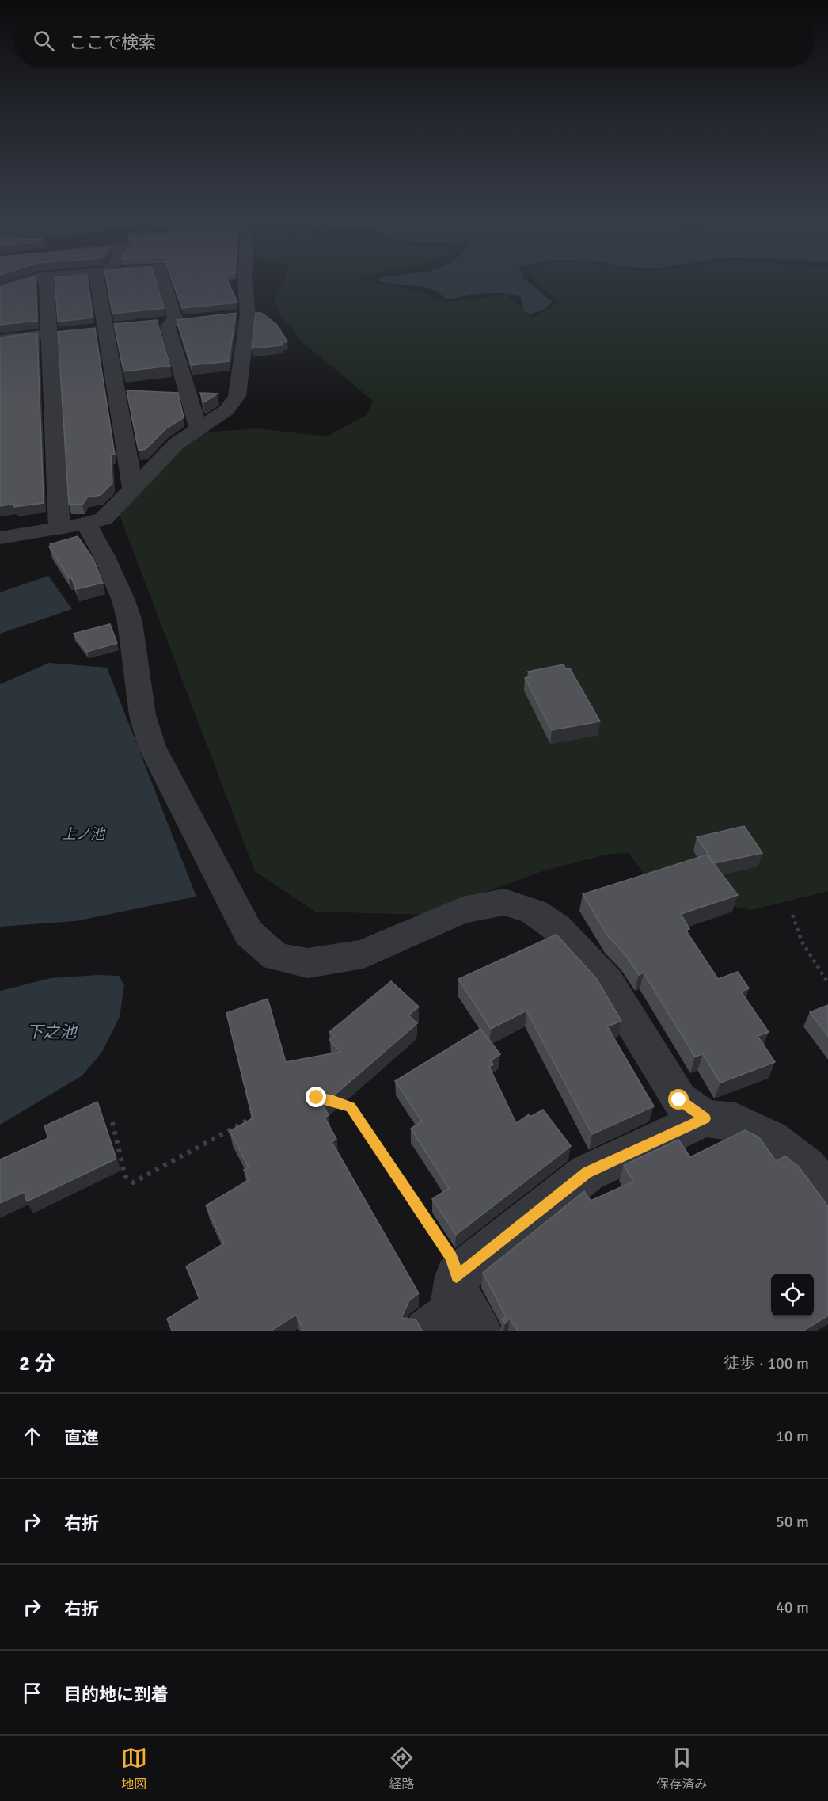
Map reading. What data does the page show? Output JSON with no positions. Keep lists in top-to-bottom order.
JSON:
{
  "water": ["上ノ池", "下之池"],
  "page": {
    "search": "ここで検索",
    "heading": ["2 分", "徒歩 · 100 m"],
    "list": [
      ["直進", "10 m"],
      ["右折", "50 m"],
      ["右折", "40 m"],
      "目的地に到着"
    ],
    "nav": ["地図", "経路", "保存済み"]
  }
}
